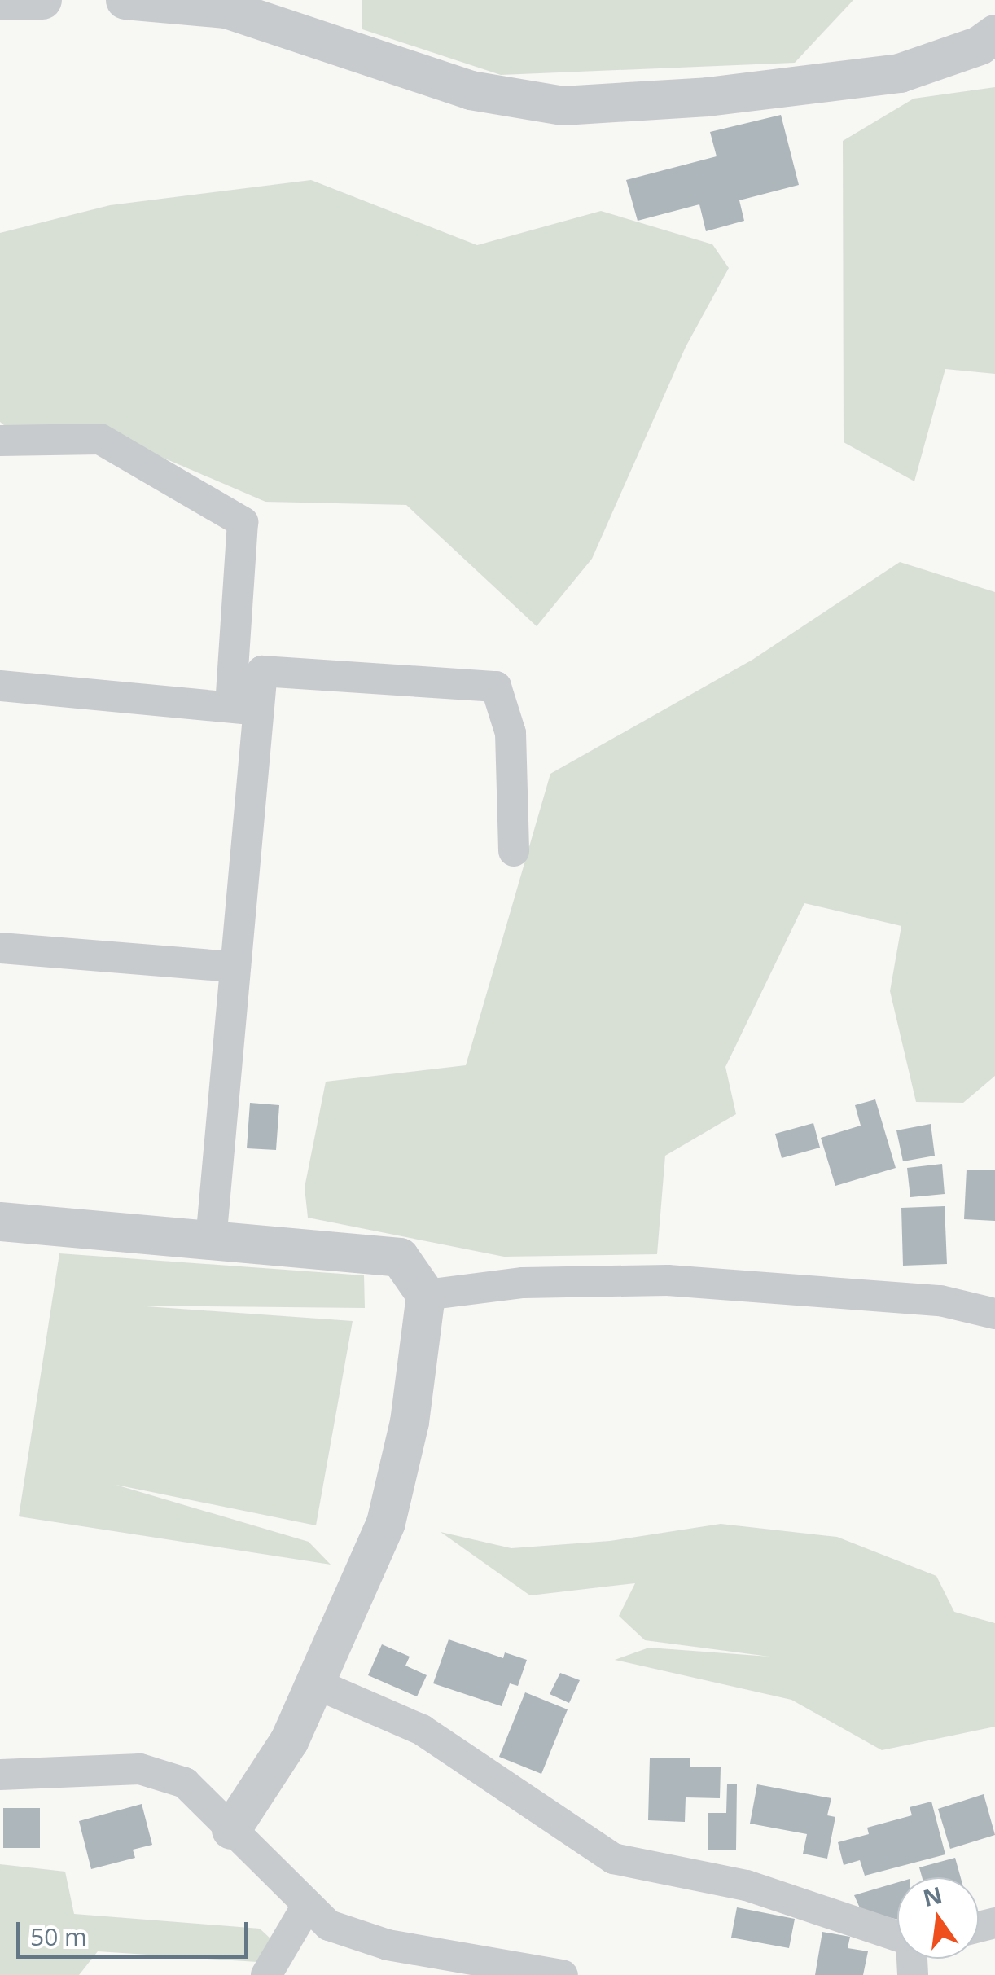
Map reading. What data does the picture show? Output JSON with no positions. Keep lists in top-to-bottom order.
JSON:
{
  "scale_bar": "50 m",
  "north": "top"
}
